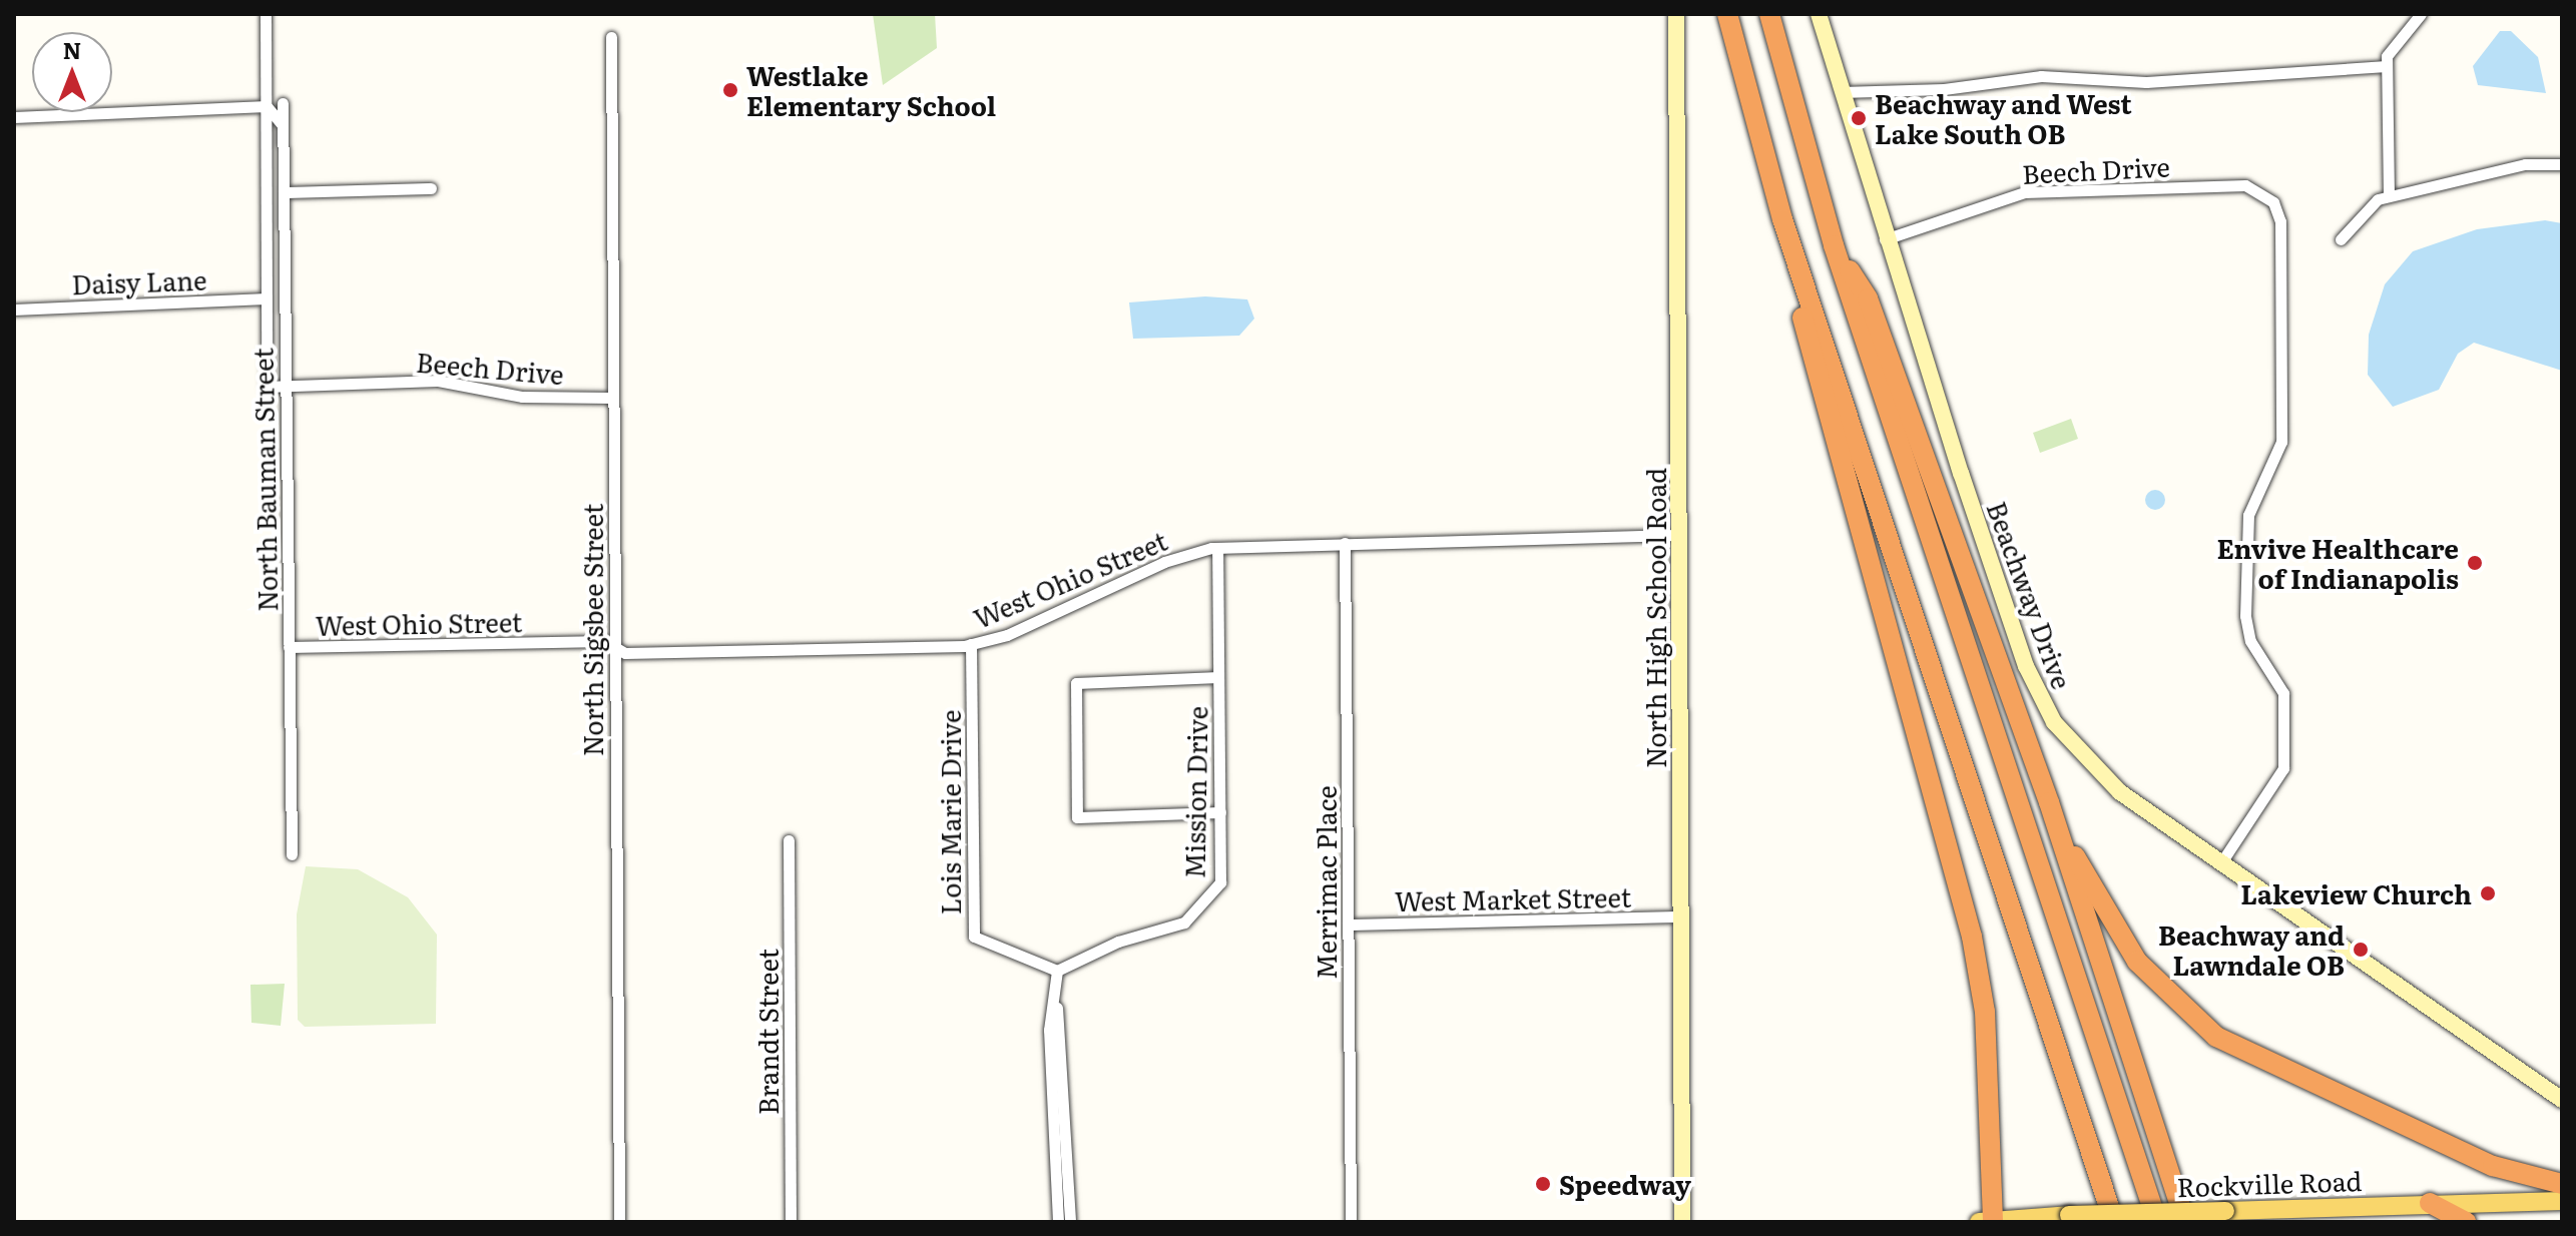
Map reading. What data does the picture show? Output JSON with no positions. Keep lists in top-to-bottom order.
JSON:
{
  "streets": {
    "main road": ["Rockville Road"],
    "street": [
      "Beech Drive",
      "Daisy Lane",
      "North Bauman Street",
      "West Ohio Street",
      "Beachway Drive",
      "North High School Road",
      "North Sigsbee Street",
      "Mission Drive",
      "Lois Marie Drive",
      "Merrimac Place",
      "West Market Street",
      "Brandt Street"
    ]
  },
  "crossings": [
    ["Beech Drive", "North Bauman Street"],
    ["Beech Drive", "Beachway Drive"],
    ["Beech Drive", "North Sigsbee Street"],
    ["Daisy Lane", "North Bauman Street"],
    ["North Bauman Street", "West Ohio Street"],
    ["West Ohio Street", "North High School Road"],
    ["West Ohio Street", "North Sigsbee Street"],
    ["West Ohio Street", "Mission Drive"],
    ["West Ohio Street", "Lois Marie Drive"],
    ["West Ohio Street", "Merrimac Place"],
    ["North High School Road", "West Market Street"],
    ["Mission Drive", "Lois Marie Drive"],
    ["Merrimac Place", "West Market Street"]
  ],
  "places": [
    "Westlake Elementary School",
    "Beachway and West Lake South OB",
    "Envive Healthcare of Indianapolis",
    "Lakeview Church",
    "Beachway and Lawndale OB",
    "Speedway"
  ],
  "north": "top"
}
